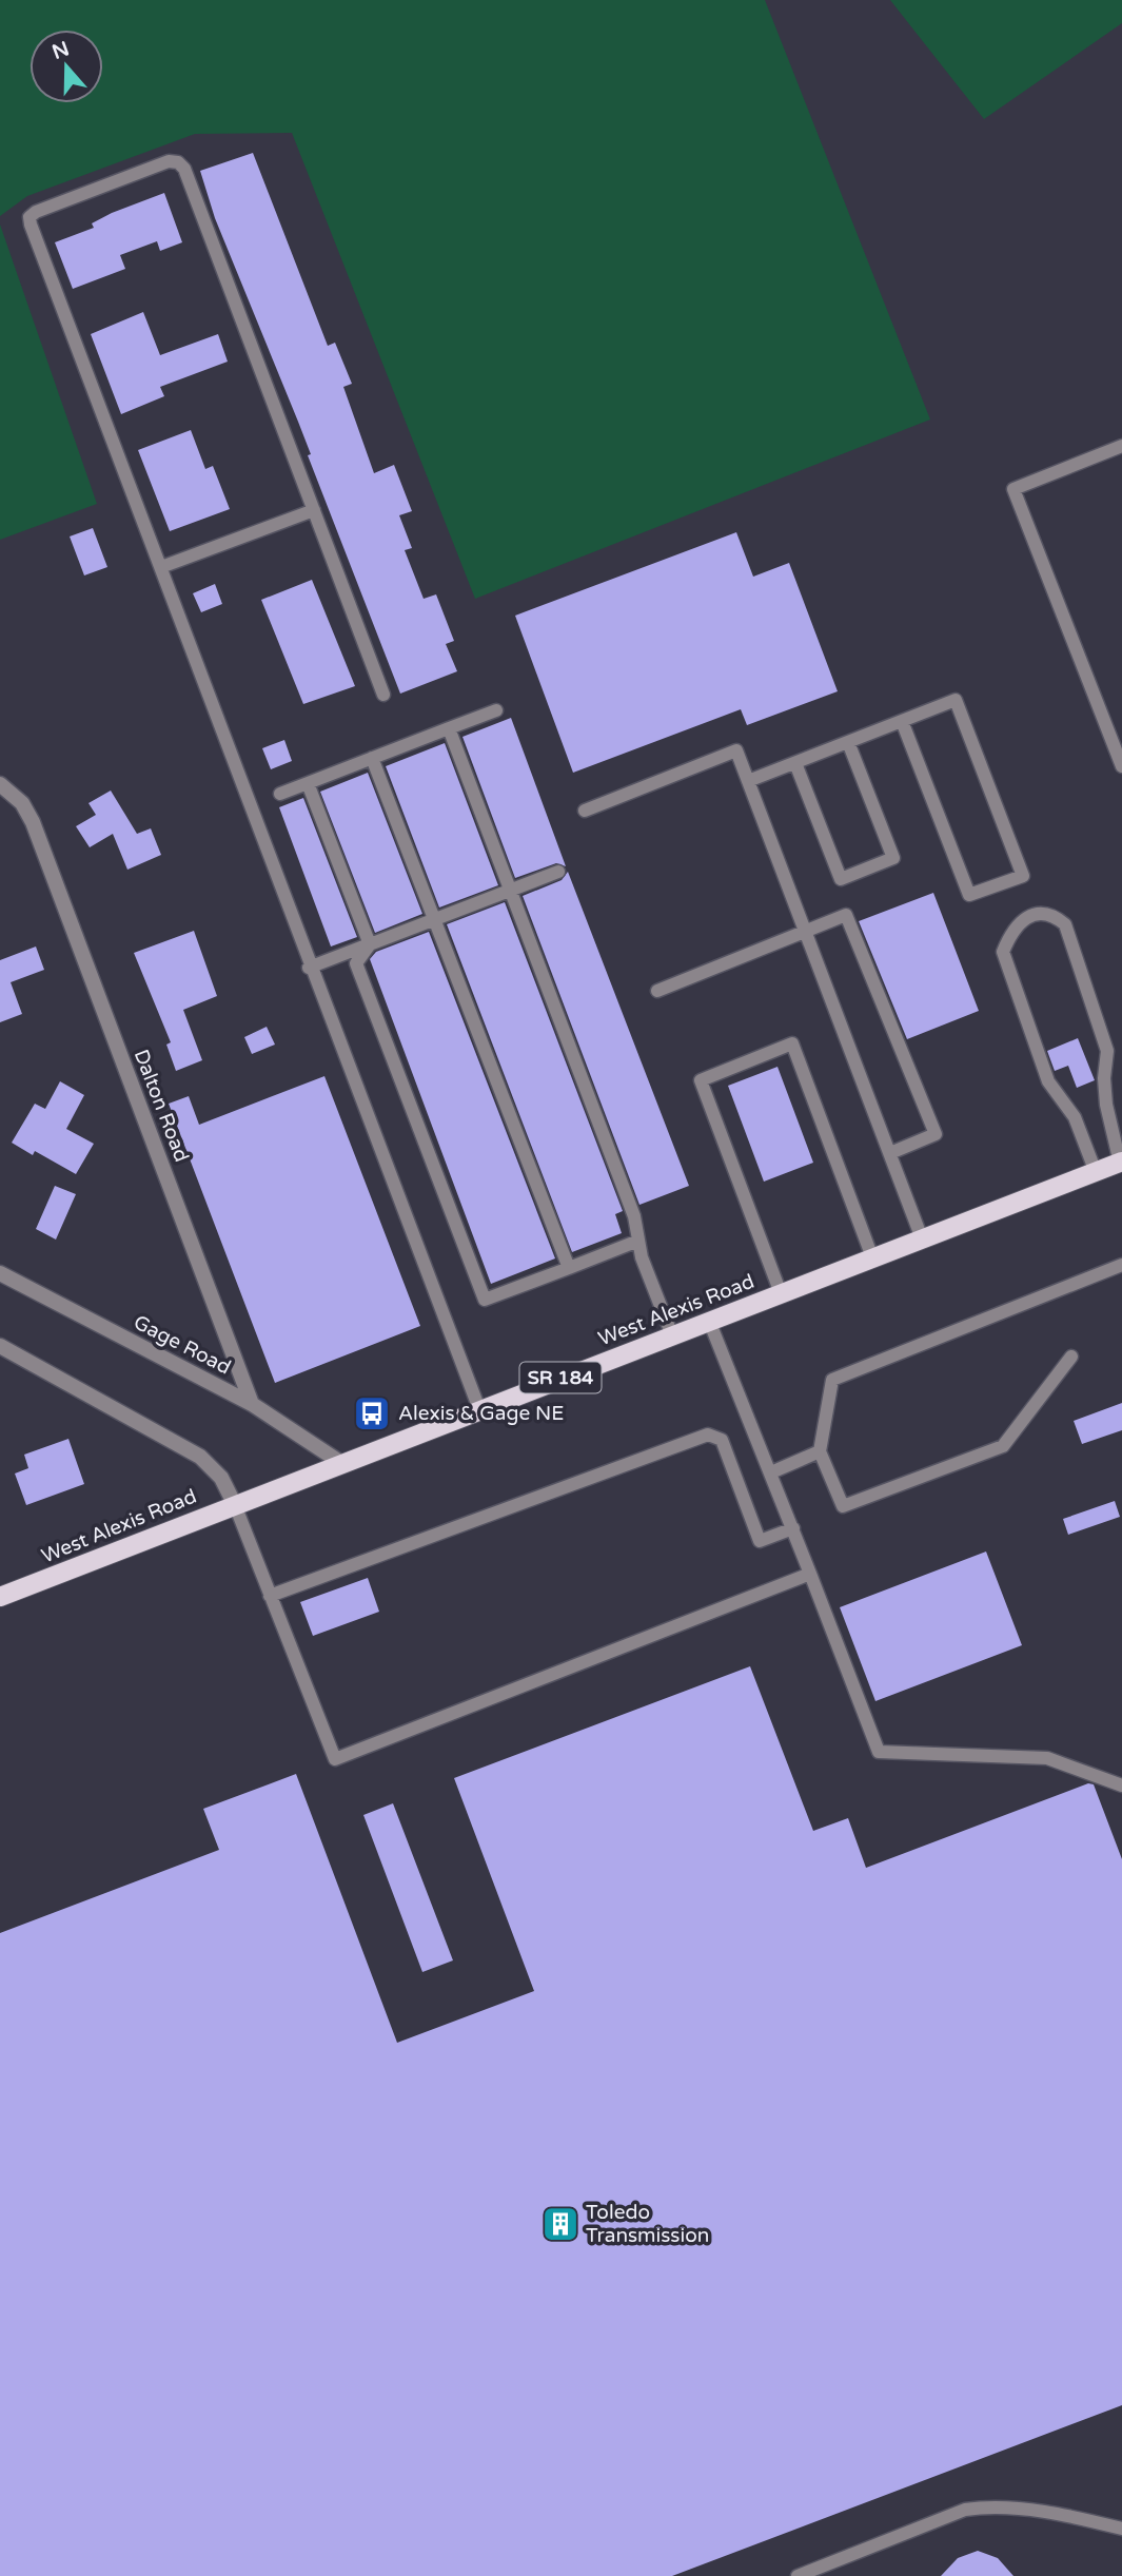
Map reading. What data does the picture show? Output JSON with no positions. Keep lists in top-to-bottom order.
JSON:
{
  "streets": {
    "main road": ["West Alexis Road", "SR 184"],
    "street": ["Dalton Road", "Gage Road"]
  },
  "crossings": [
    ["Dalton Road", "Gage Road"],
    ["West Alexis Road", "Gage Road"]
  ],
  "places": {
    "bus stop": ["Alexis & Gage NE"],
    "building": ["Toledo Transmission"]
  },
  "north": "top"
}
